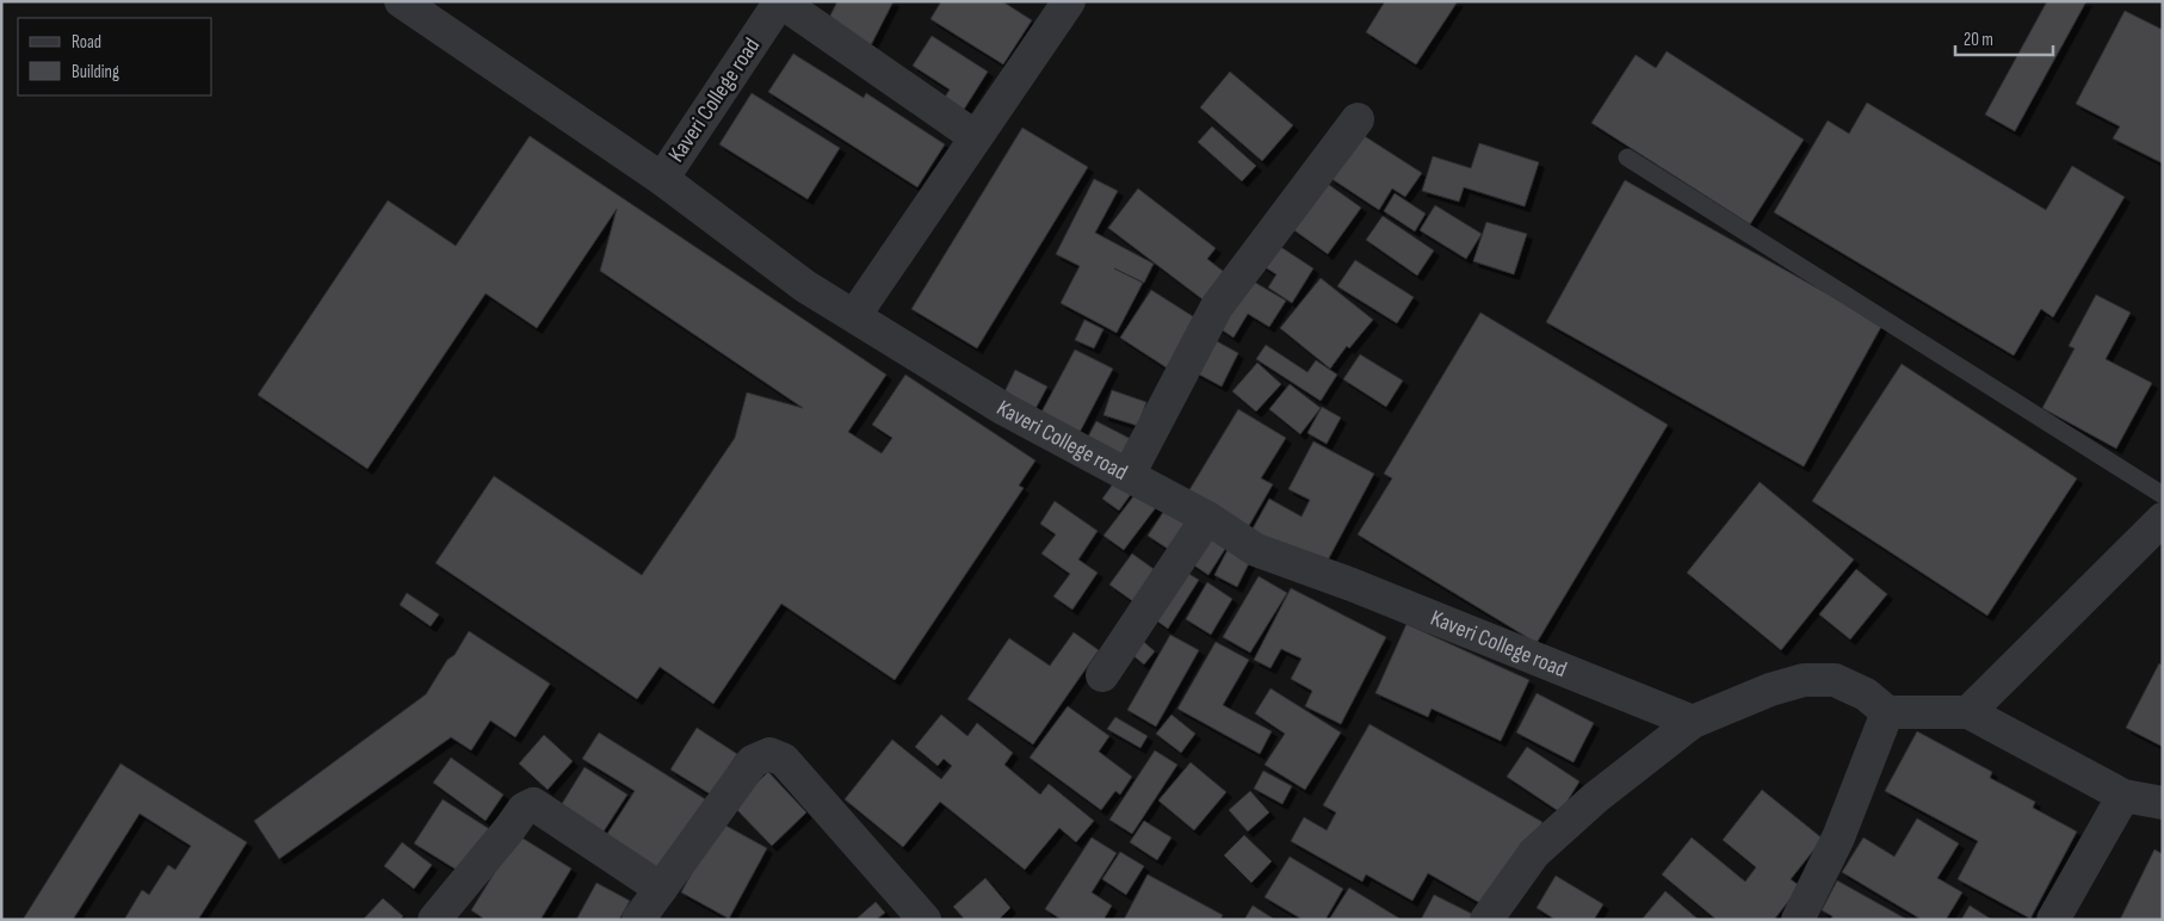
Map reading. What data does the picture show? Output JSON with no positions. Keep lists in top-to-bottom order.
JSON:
{
  "streets": {
    "street": ["Kaveri College road"]
  },
  "legend": ["Road", "Building"],
  "scale_bar": "20 m"
}
